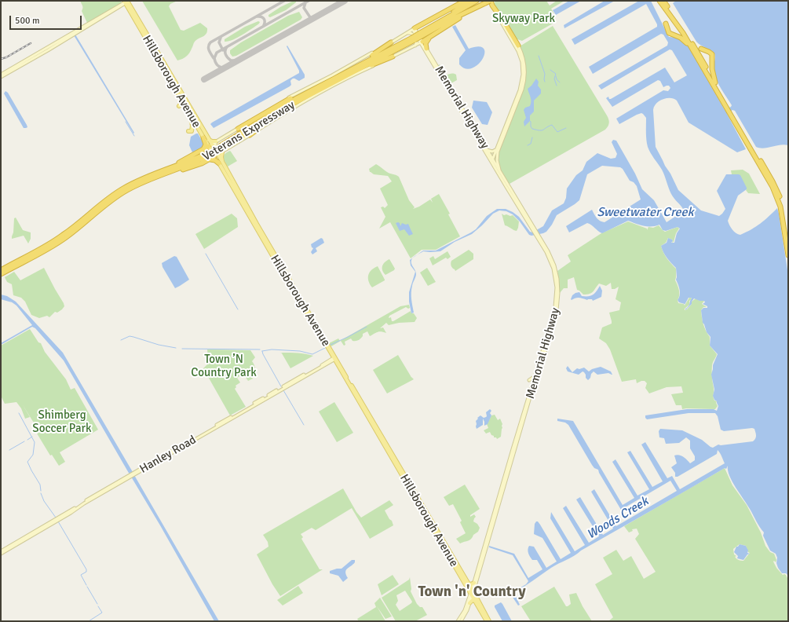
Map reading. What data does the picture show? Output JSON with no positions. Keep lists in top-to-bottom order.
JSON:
{
  "streets": {
    "highway": ["Veterans Expressway"],
    "main road": ["Hillsborough Avenue", "Memorial Highway", "Hanley Road"]
  },
  "crossings": [
    ["Hillsborough Avenue", "Memorial Highway"],
    ["Hillsborough Avenue", "Veterans Expressway"],
    ["Hillsborough Avenue", "Hanley Road"]
  ],
  "districts": ["Town 'n' Country"],
  "water": ["Sweetwater Creek", "Woods Creek"],
  "parks": ["Skyway Park", "Town ’N Country Park", "Shimberg Soccer Park"],
  "scale_bar": "500 m"
}
